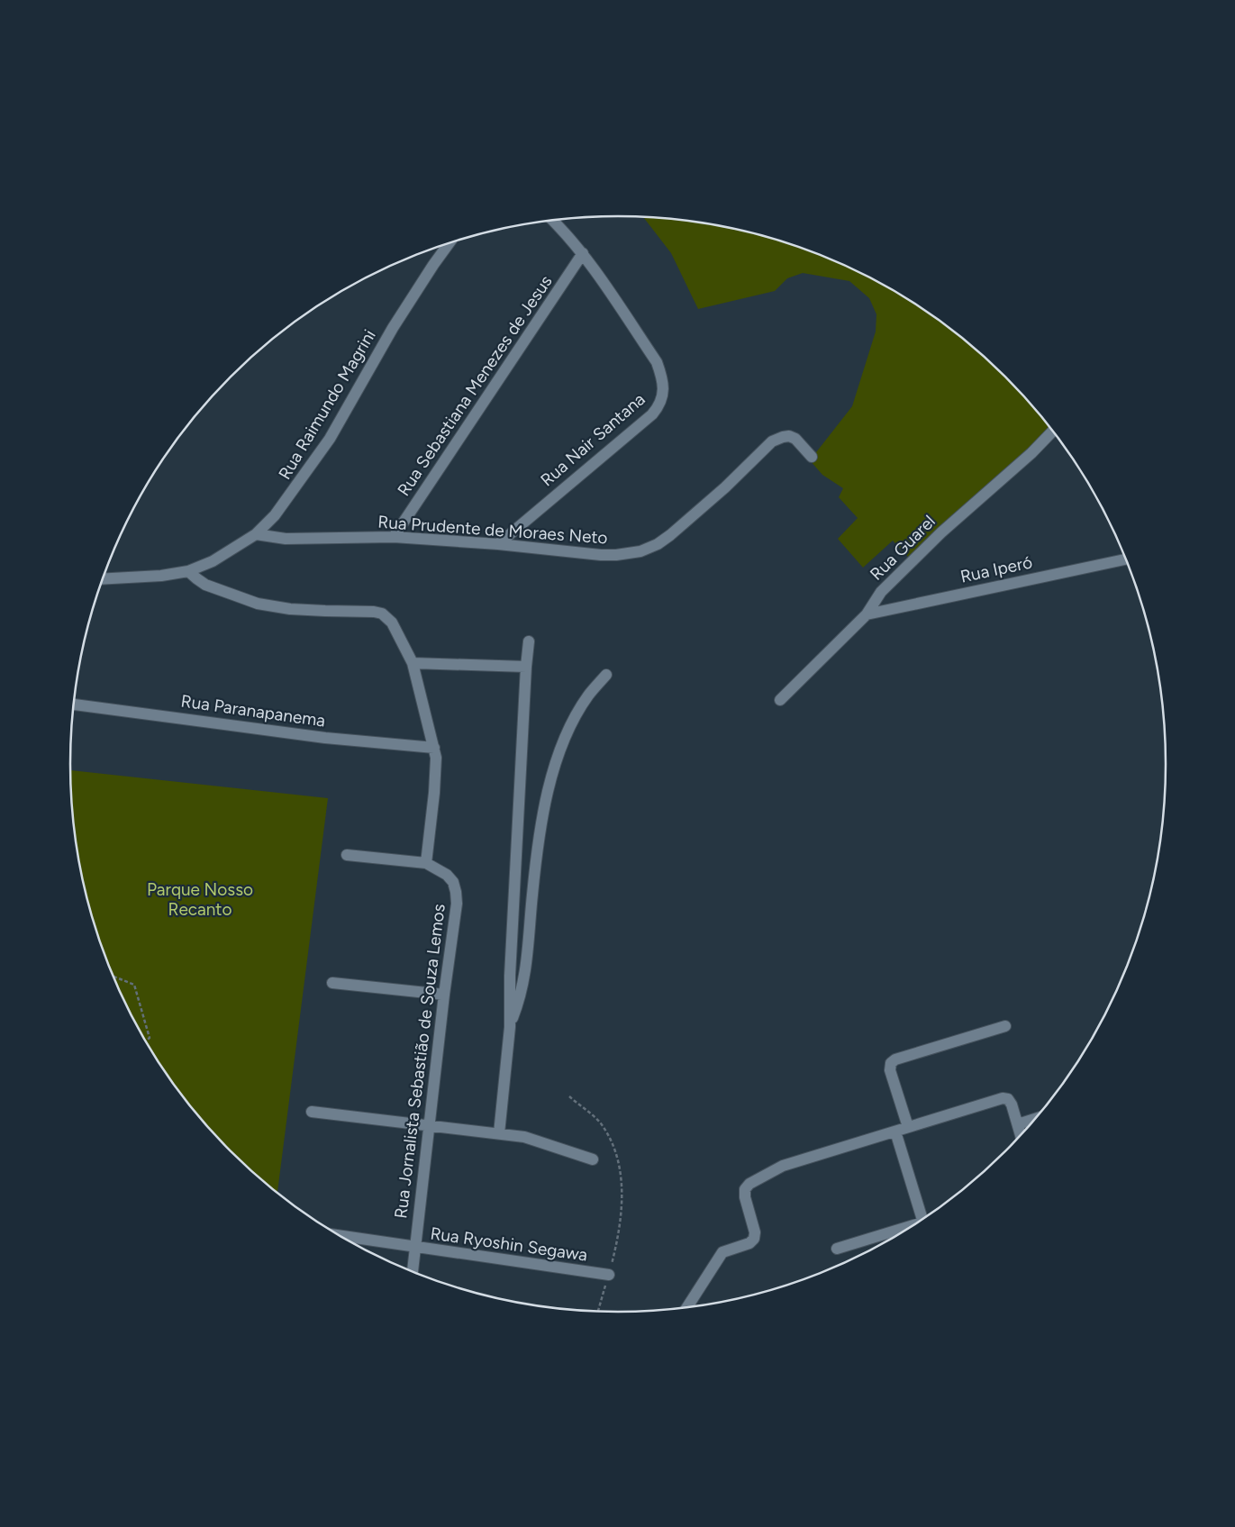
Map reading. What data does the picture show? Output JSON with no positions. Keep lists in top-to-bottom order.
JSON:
{
  "streets": {
    "street": [
      "Rua Sebastiana Menezes de Jesus",
      "Rua Raimundo Magrini",
      "Rua Nair Santana",
      "Rua Prudente de Moraes Neto",
      "Rua Guarel",
      "Rua Iperó",
      "Rua Paranapanema",
      "Rua Jornalista Sebastião de Souza Lemos",
      "Rua Ryoshin Segawa"
    ]
  },
  "crossings": [
    ["Rua Sebastiana Menezes de Jesus", "Rua Nair Santana"],
    ["Rua Sebastiana Menezes de Jesus", "Rua Prudente de Moraes Neto"],
    ["Rua Raimundo Magrini", "Rua Prudente de Moraes Neto"],
    ["Rua Nair Santana", "Rua Prudente de Moraes Neto"],
    ["Rua Guarel", "Rua Iperó"],
    ["Rua Jornalista Sebastião de Souza Lemos", "Rua Ryoshin Segawa"]
  ],
  "parks": ["Parque Nosso Recanto"]
}
